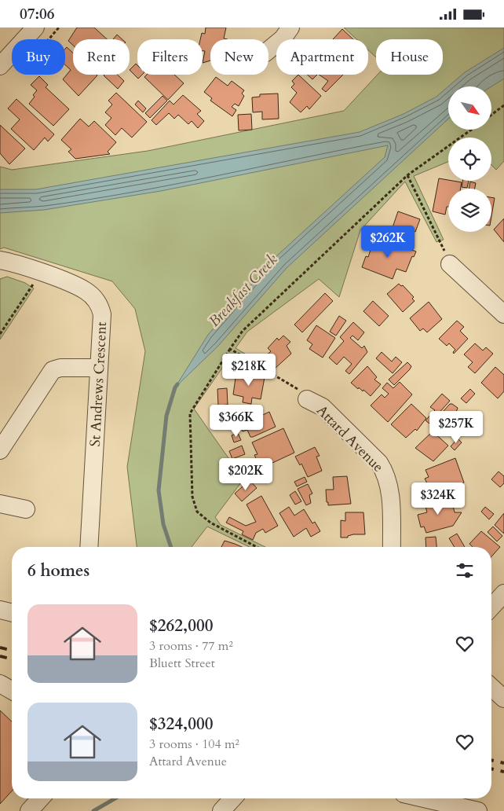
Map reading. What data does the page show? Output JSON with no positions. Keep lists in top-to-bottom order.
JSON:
{
  "streets": {
    "street": ["St Andrews Crescent", "Attard Avenue"]
  },
  "water": ["Breakfast Creek"],
  "north": "bottom right",
  "page": {
    "status": "07:06",
    "chip": [
      "Buy",
      "Rent",
      "Filters",
      "New",
      "Apartment",
      "House"
    ],
    "price": [
      "$262K",
      "$218K",
      "$366K",
      "$257K",
      "$202K",
      "$324K"
    ],
    "heading": "6 homes",
    "list": [
      {
        "name": "$262,000",
        "note": "3 rooms · 77 m² · Bluett Street"
      },
      {
        "name": "$324,000",
        "note": "3 rooms · 104 m² · Attard Avenue"
      }
    ]
  }
}
